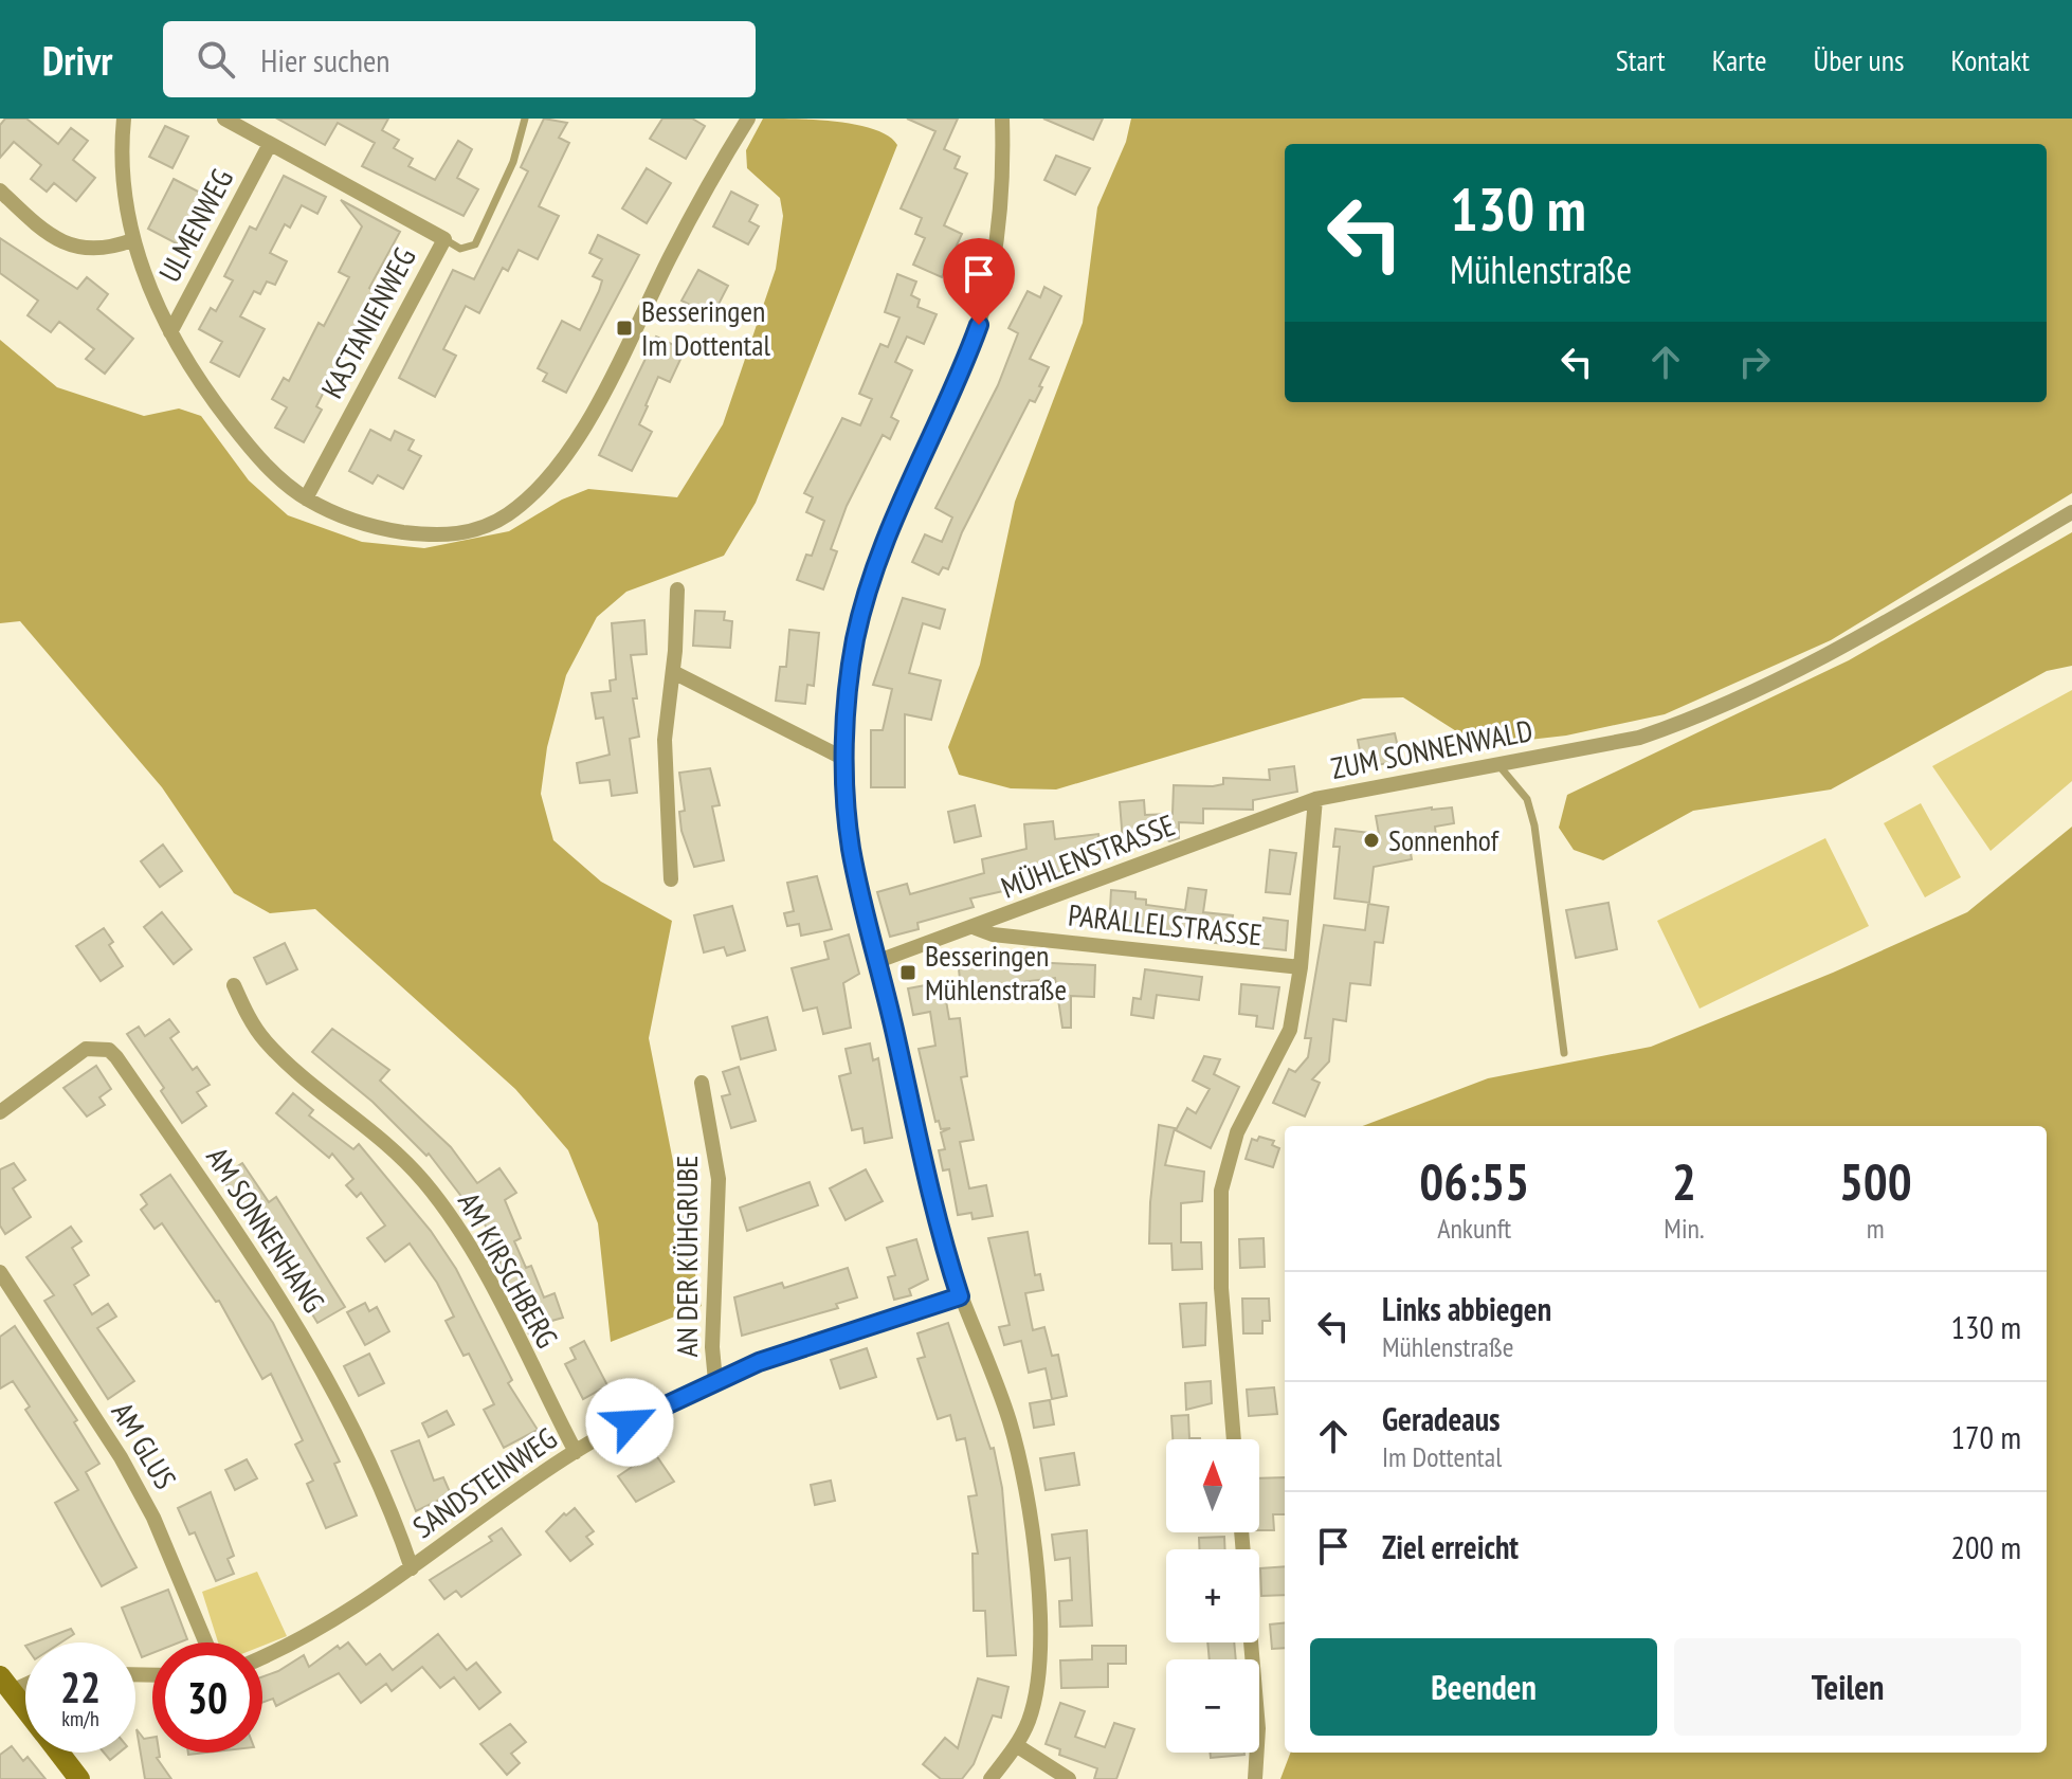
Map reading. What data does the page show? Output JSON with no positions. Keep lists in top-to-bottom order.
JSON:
{
  "streets": {
    "street": [
      "ULMENWEG",
      "KASTANIENWEG",
      "ZUM SONNENWALD",
      "MÜHLENSTRASSE",
      "PARALLELSTRASSE",
      "AM SONNENHANG",
      "AN DER KÜHGRUBE",
      "AM KIRSCHBERG",
      "AM GLUS",
      "SANDSTEINWEG"
    ]
  },
  "crossings": [
    ["ZUM SONNENWALD", "MÜHLENSTRASSE"],
    ["ZUM SONNENWALD", "PARALLELSTRASSE"],
    ["MÜHLENSTRASSE", "PARALLELSTRASSE"],
    ["AM SONNENHANG", "SANDSTEINWEG"],
    ["AN DER KÜHGRUBE", "SANDSTEINWEG"],
    ["AM KIRSCHBERG", "SANDSTEINWEG"]
  ],
  "places": {
    "transit": ["Besseringen Im Dottental", "Besseringen Mühlenstraße"],
    "other": ["Sonnenhof"]
  },
  "north": "top",
  "page": {
    "header": "Drivr",
    "search": "Hier suchen",
    "nav": [
      "Start",
      "Karte",
      "Über uns",
      "Kontakt"
    ],
    "turn": ["130 m", "Mühlenstraße"],
    "eta": [
      "06:55",
      "Ankunft",
      "2",
      "Min.",
      "500",
      "m"
    ],
    "list": [
      {
        "name": "Links abbiegen",
        "note": "Mühlenstraße",
        "value": "130 m"
      },
      {
        "name": "Geradeaus",
        "note": "Im Dottental",
        "value": "170 m"
      },
      {
        "name": "Ziel erreicht",
        "value": "200 m"
      }
    ],
    "map_buttons": ["+", "−"],
    "buttons": ["Beenden", "Teilen"],
    "speed": "22 km/h",
    "limit": "30"
  }
}
